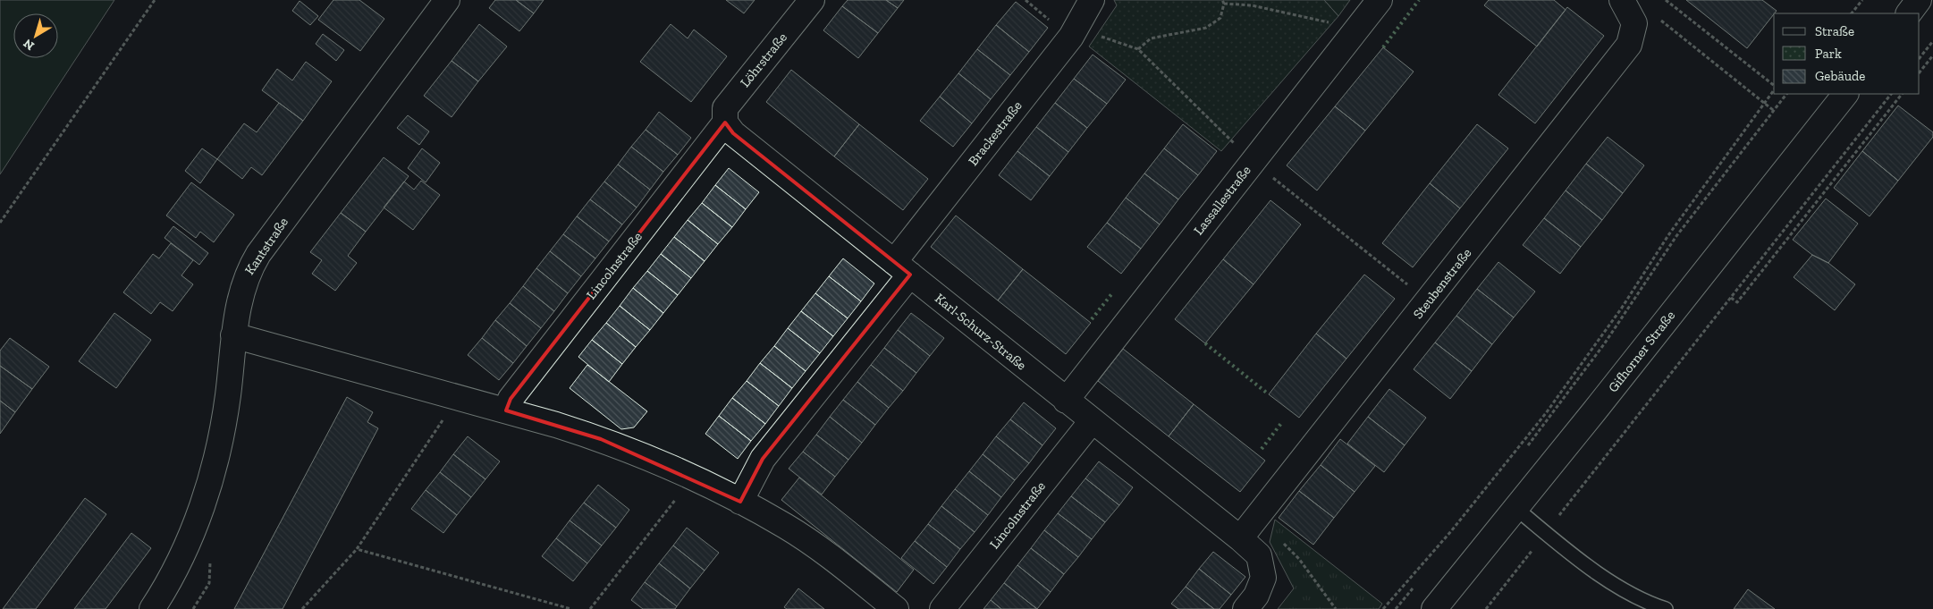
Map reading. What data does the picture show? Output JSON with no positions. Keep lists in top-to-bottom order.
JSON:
{
  "streets": {
    "street": [
      "Löhrstraße",
      "Brackestraße",
      "Lassallestraße",
      "Kantstraße",
      "Lincolnstraße",
      "Steubenstraße",
      "Karl-Schurz-Straße",
      "Gifhorner Straße"
    ]
  },
  "crossings": [
    ["Löhrstraße", "Lincolnstraße"],
    ["Löhrstraße", "Karl-Schurz-Straße"],
    ["Brackestraße", "Karl-Schurz-Straße"],
    ["Lassallestraße", "Karl-Schurz-Straße"],
    ["Lincolnstraße", "Karl-Schurz-Straße"],
    ["Steubenstraße", "Karl-Schurz-Straße"]
  ],
  "legend": ["Straße", "Park", "Gebäude"],
  "north": "bottom left"
}
